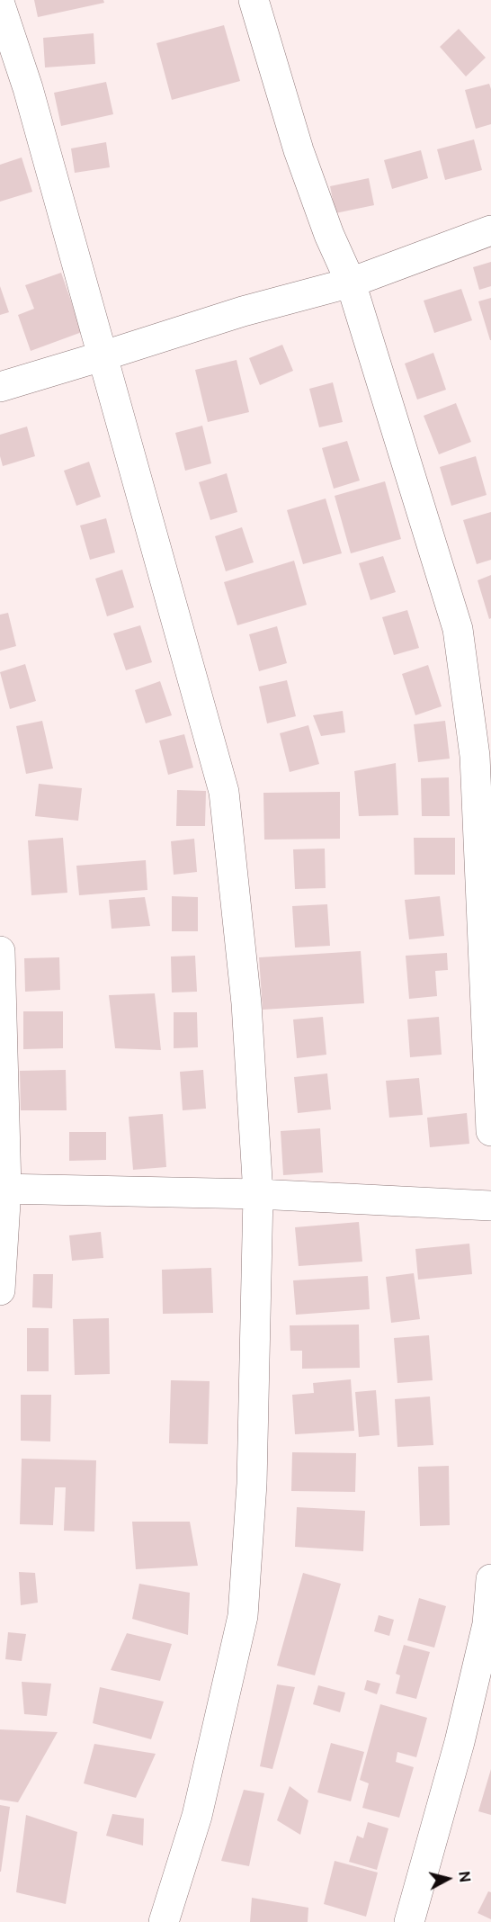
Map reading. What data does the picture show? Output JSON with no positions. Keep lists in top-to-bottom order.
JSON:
{
  "north": "right"
}
